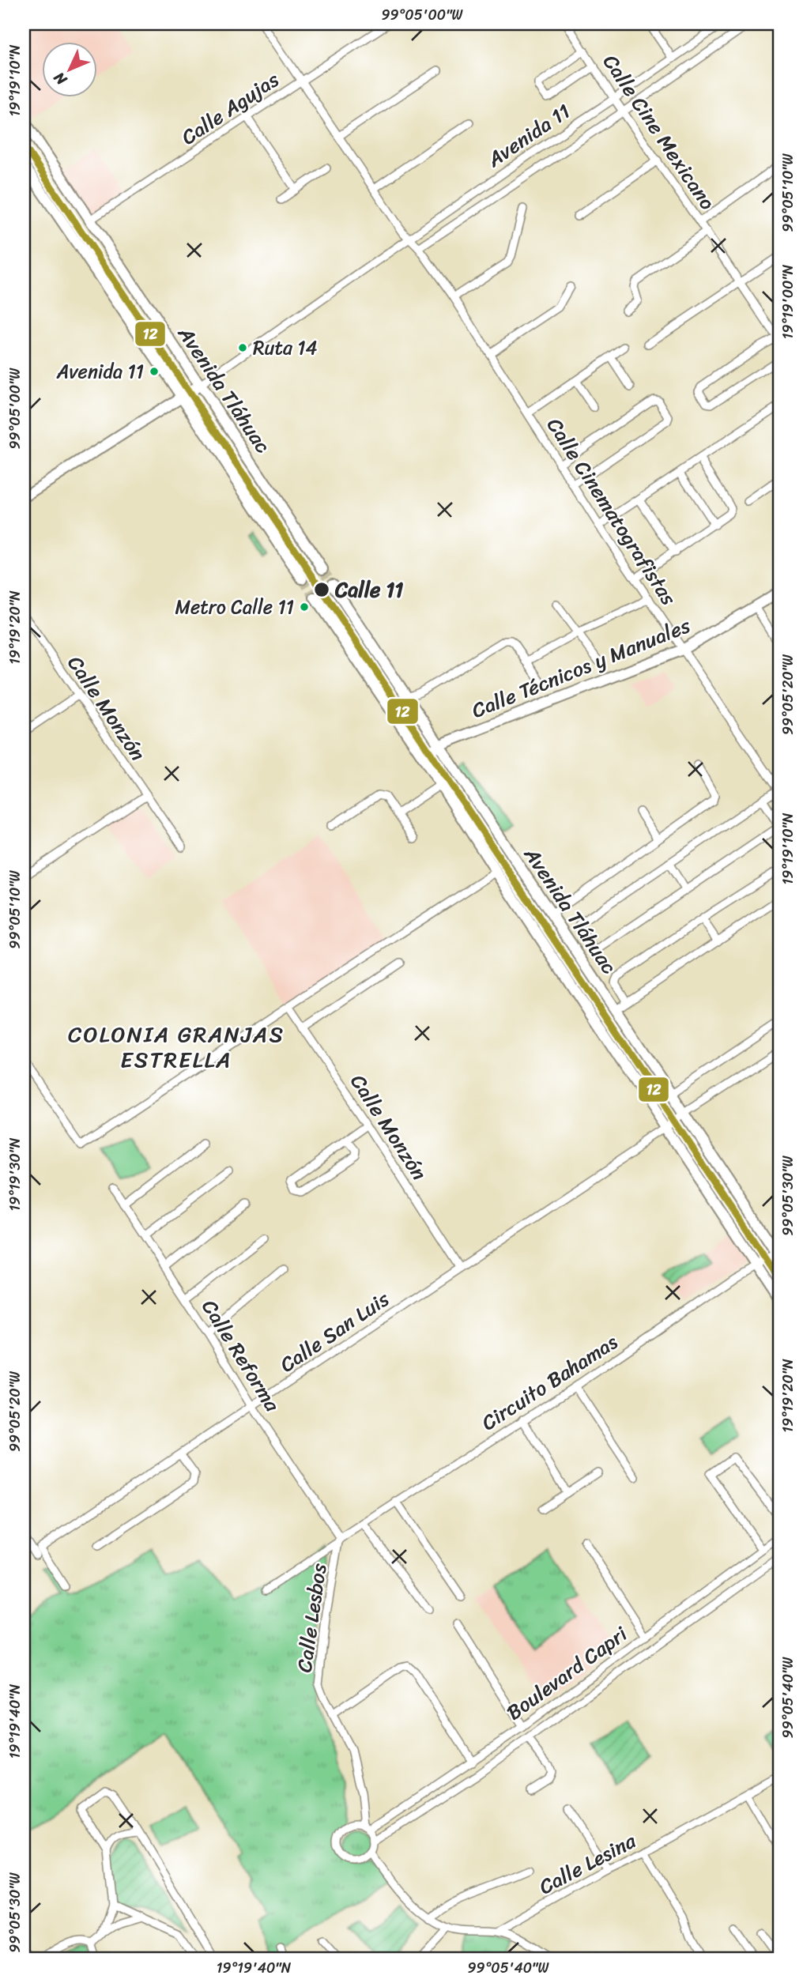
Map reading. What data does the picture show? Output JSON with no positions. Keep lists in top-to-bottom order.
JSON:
{
  "streets": {
    "main road": ["Avenida 11", "Avenida Tláhuac", "Calle Técnicos y Manuales"],
    "street": [
      "Calle Agujas",
      "Calle Cine Mexicano",
      "Calle Cinematografistas",
      "Calle Monzón",
      "Calle San Luis",
      "Calle Reforma",
      "Circuito Bahamas",
      "Calle Lesbos",
      "Boulevard Capri",
      "Calle Lesina"
    ]
  },
  "crossings": [
    ["Calle Agujas", "Avenida Tláhuac"],
    ["Calle Agujas", "Calle Cinematografistas"],
    ["Calle Cine Mexicano", "Avenida 11"],
    ["Avenida 11", "Avenida Tláhuac"],
    ["Avenida 11", "Calle Cinematografistas"],
    ["Avenida Tláhuac", "Calle Técnicos y Manuales"],
    ["Avenida Tláhuac", "Calle San Luis"],
    ["Avenida Tláhuac", "Circuito Bahamas"],
    ["Calle Cinematografistas", "Calle Técnicos y Manuales"],
    ["Calle Monzón", "Calle San Luis"],
    ["Calle San Luis", "Calle Reforma"],
    ["Calle Reforma", "Circuito Bahamas"],
    ["Calle Reforma", "Calle Lesbos"],
    ["Circuito Bahamas", "Calle Lesbos"],
    ["Calle Lesbos", "Boulevard Capri"]
  ],
  "districts": ["COLONIA GRANJAS ESTRELLA"],
  "places": [
    "Ruta 14",
    "Avenida 11",
    "Calle 11",
    "Metro Calle 11"
  ],
  "lines": ["transit line 12"],
  "north": "bottom left",
  "coordinates": [
    "99°05'00\"W",
    "19°19'10\"N",
    "99°05'10\"W",
    "19°19'00\"N",
    "19°19'20\"N",
    "99°05'20\"W",
    "19°19'30\"N",
    "99°05'30\"W",
    "99°05'40\"W",
    "19°19'40\"N"
  ]
}
